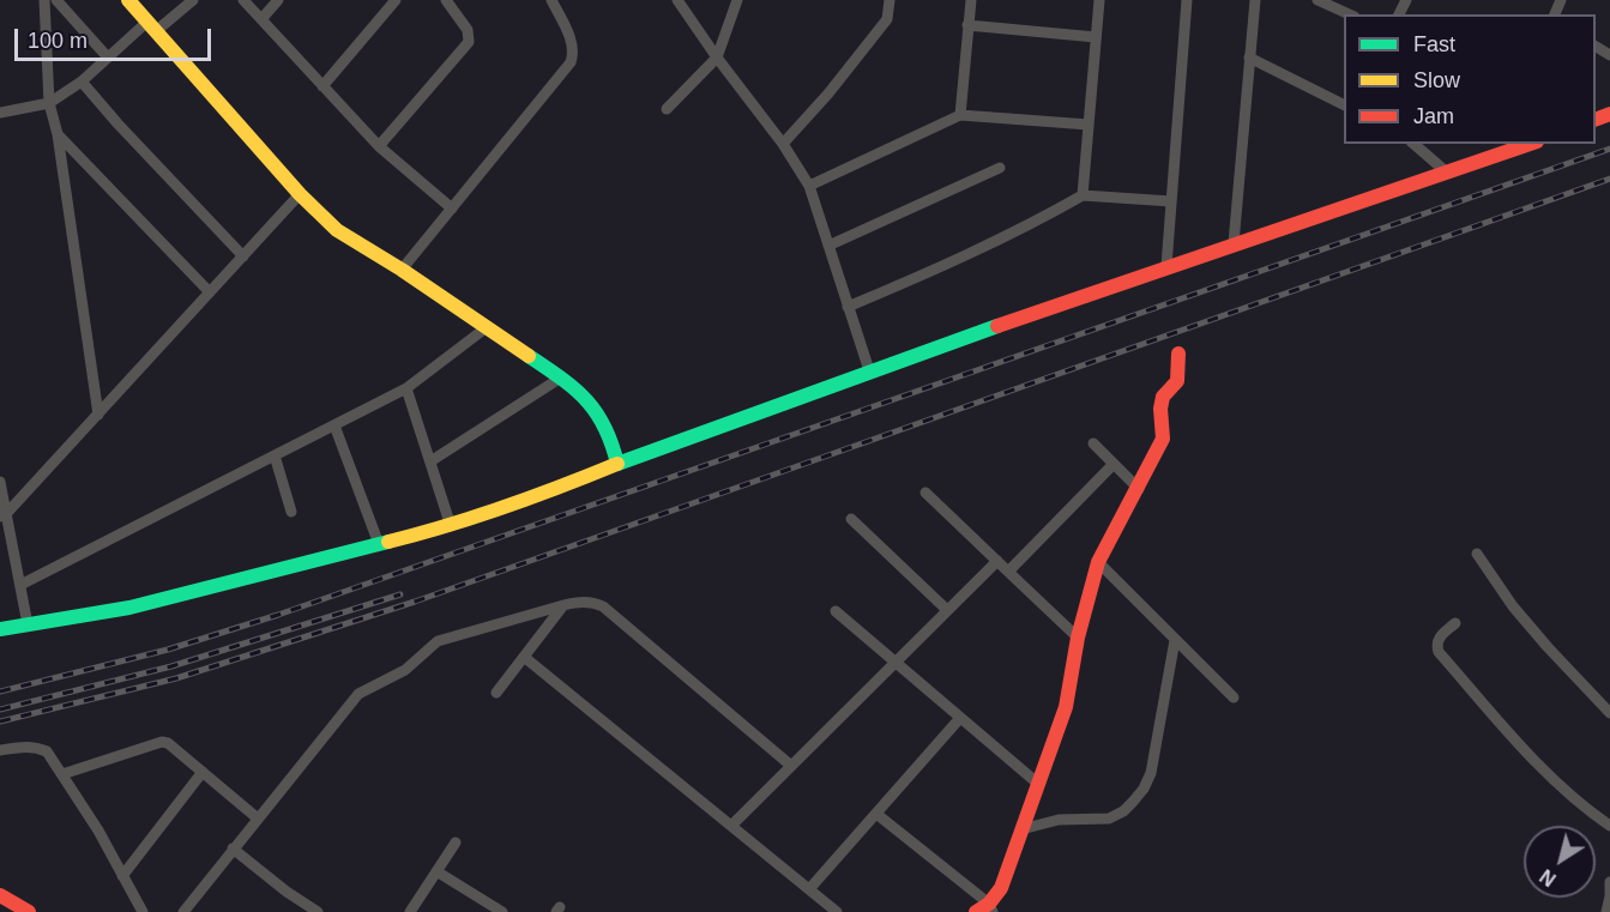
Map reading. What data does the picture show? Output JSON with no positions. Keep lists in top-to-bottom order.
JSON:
{
  "legend": ["Fast", "Slow", "Jam"],
  "scale_bar": "100 m",
  "north": "bottom left"
}
